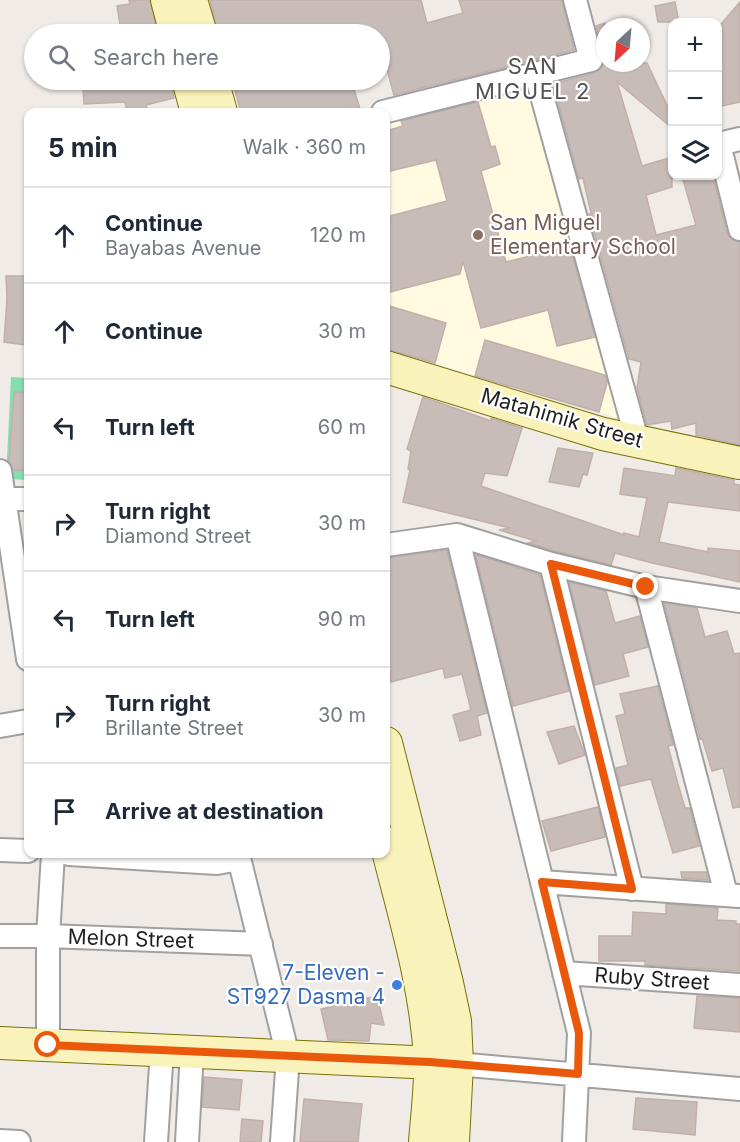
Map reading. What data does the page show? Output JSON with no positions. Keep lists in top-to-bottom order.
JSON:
{
  "streets": {
    "main road": ["Matahimik Street"],
    "street": ["Melon Street", "Ruby Street"]
  },
  "districts": ["SAN MIGUEL 2"],
  "places": ["San Miguel Elementary School", "7-Eleven - ST927 Dasma 4"],
  "north": "bottom left",
  "page": {
    "map_buttons": ["+", "−"],
    "search": "Search here",
    "heading": ["5 min", "Walk · 360 m"],
    "list": [
      ["Continue", "Bayabas Avenue", "120 m"],
      ["Continue", "30 m"],
      ["Turn left", "60 m"],
      ["Turn right", "Diamond Street", "30 m"],
      ["Turn left", "90 m"],
      ["Turn right", "Brillante Street", "30 m"],
      "Arrive at destination"
    ]
  }
}
